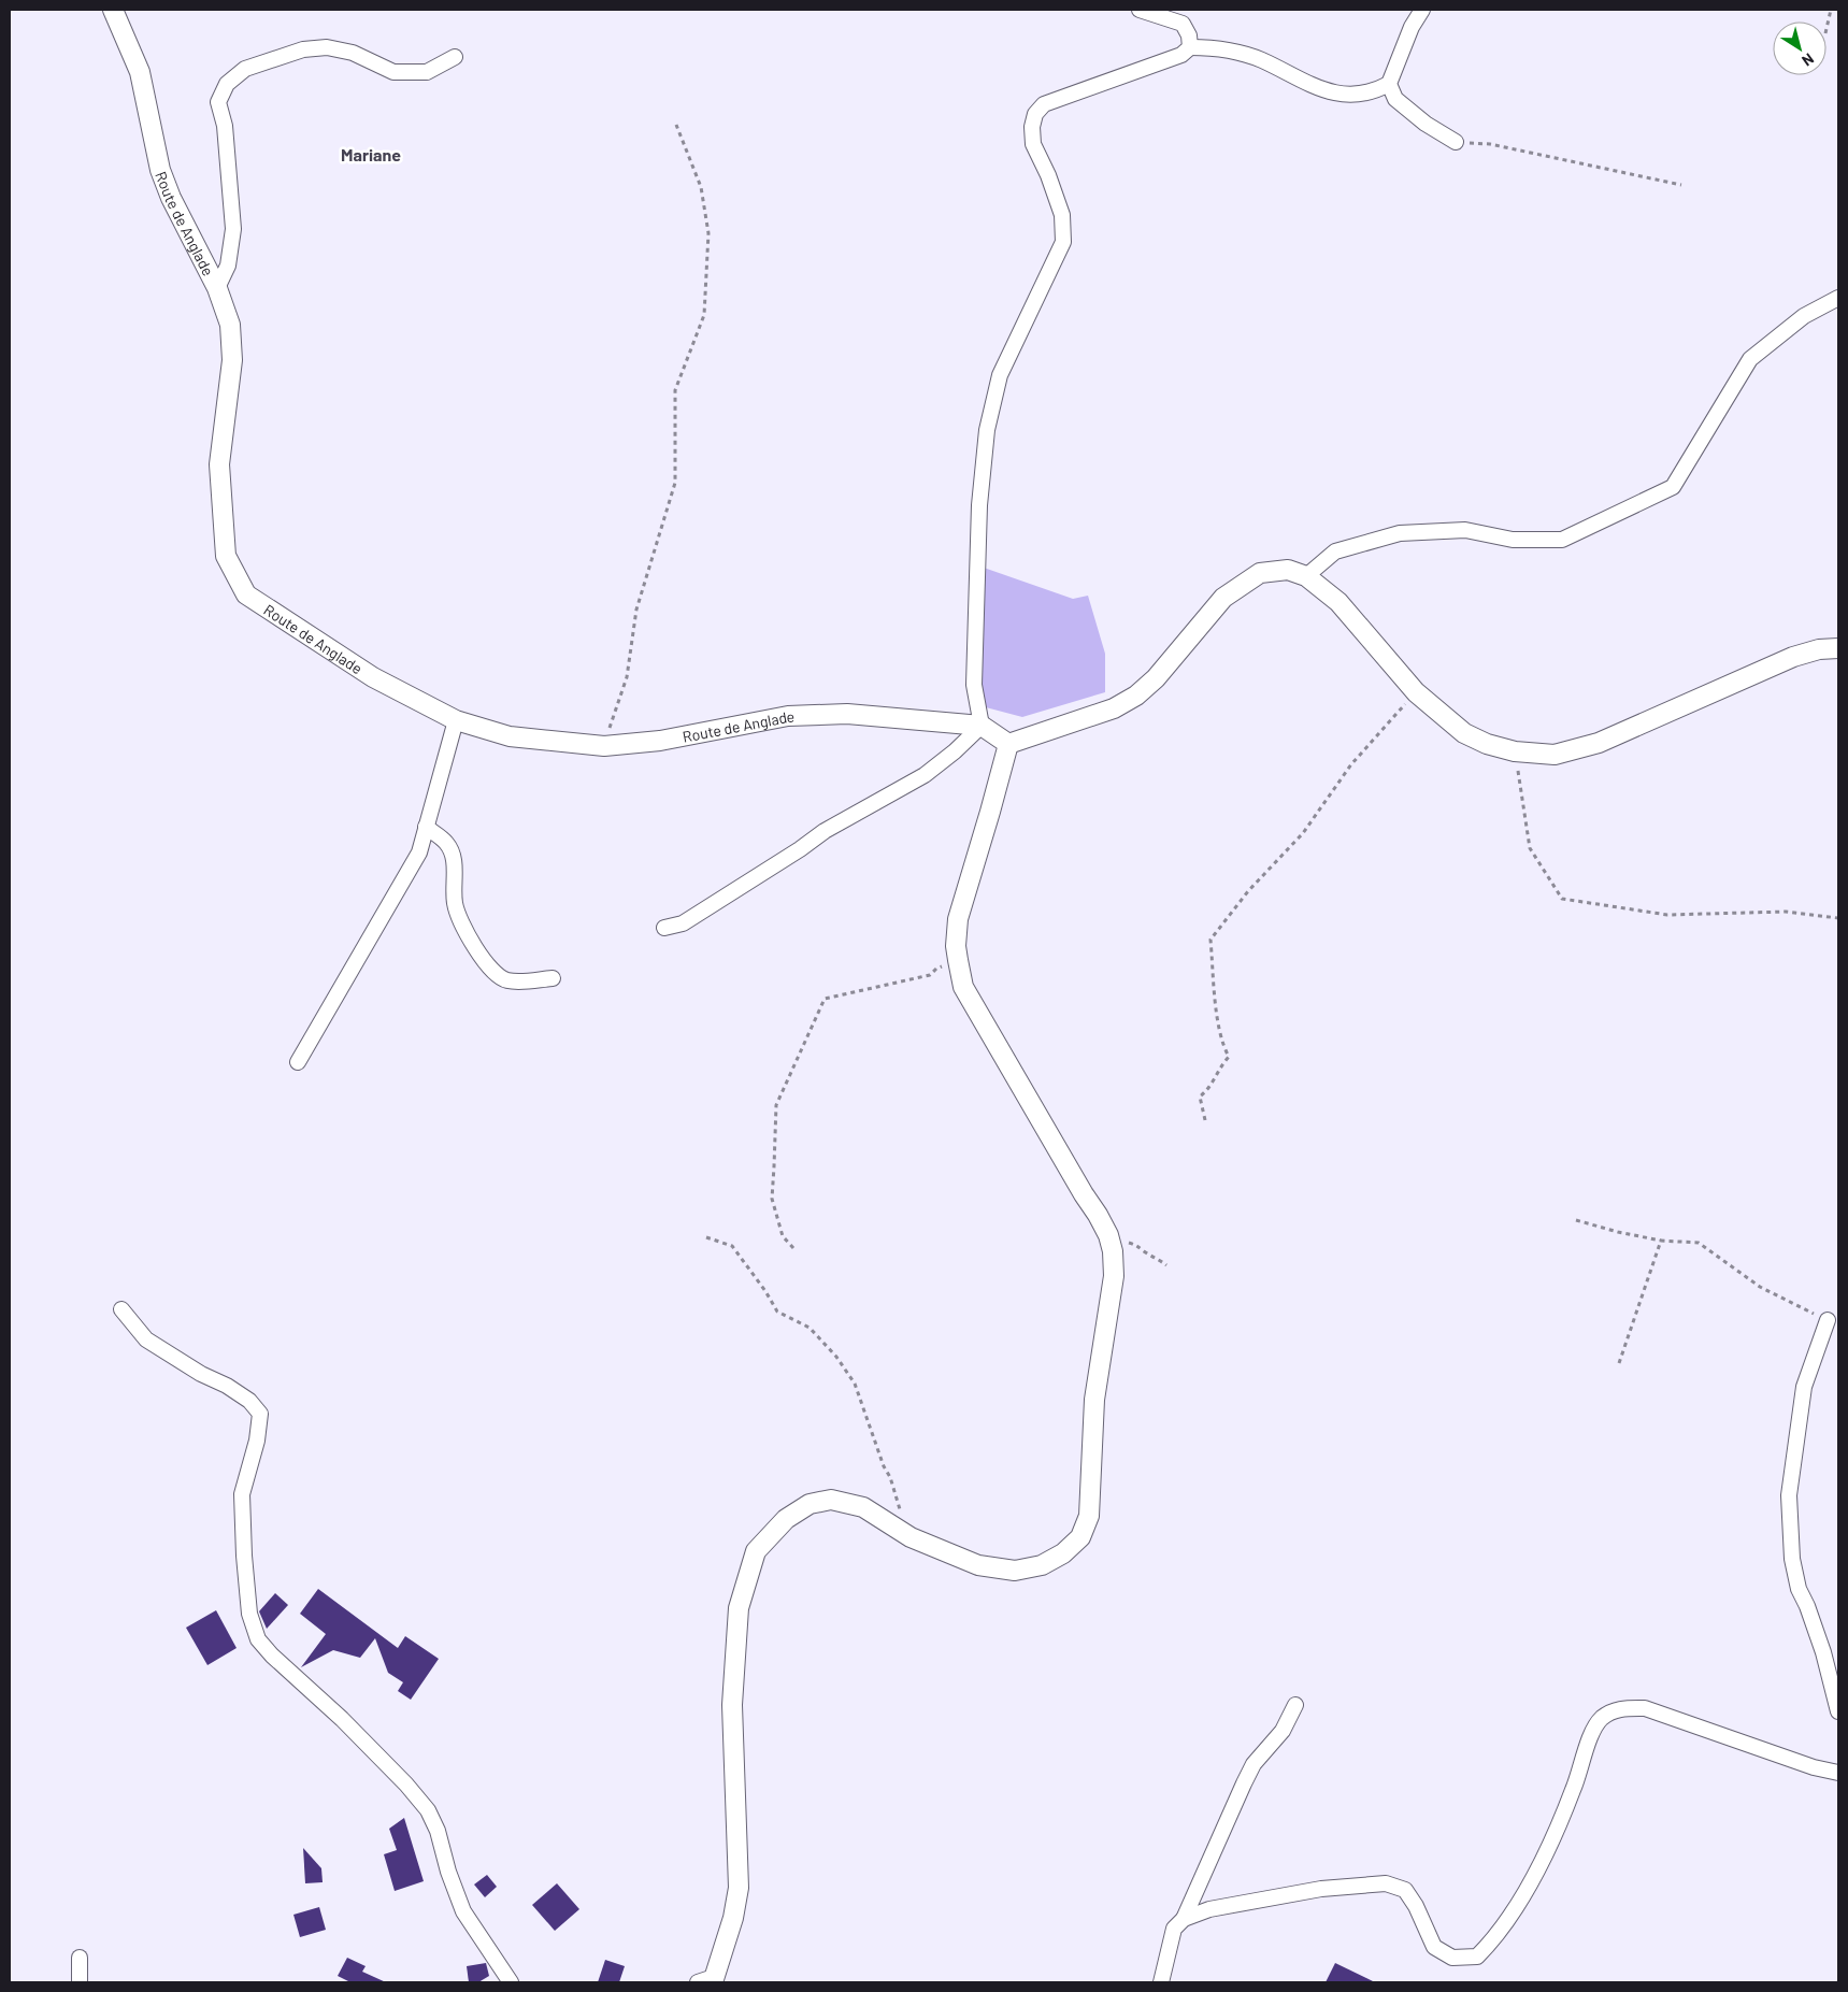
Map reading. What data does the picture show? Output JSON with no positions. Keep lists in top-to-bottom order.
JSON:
{
  "streets": {
    "street": ["Route de Anglade"]
  },
  "districts": ["Mariane"],
  "north": "bottom right"
}
